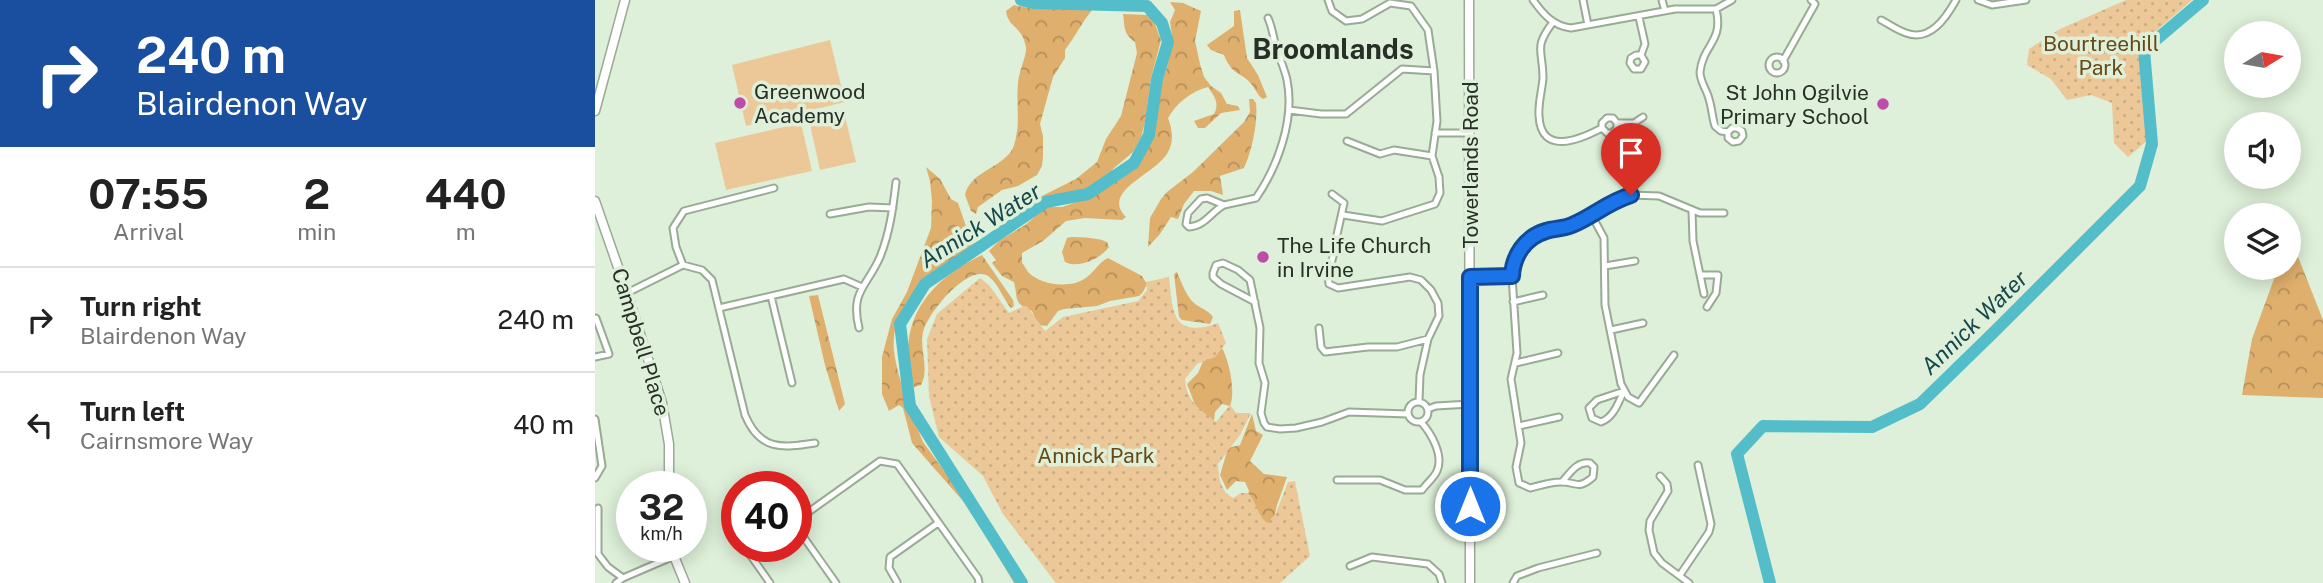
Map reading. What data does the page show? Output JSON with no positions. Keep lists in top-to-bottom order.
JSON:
{
  "streets": {
    "street": ["Towerlands Road", "Campbell Place"]
  },
  "districts": ["Broomlands"],
  "water": ["Annick Water"],
  "parks": ["Bourtreehill Park", "Annick Park"],
  "places": ["Greenwood Academy", "St John Ogilvie Primary School", "The Life Church in Irvine"],
  "north": "right",
  "page": {
    "turn": ["240 m", "Blairdenon Way"],
    "eta": [
      "07:55",
      "Arrival",
      "2",
      "min",
      "440",
      "m"
    ],
    "list": [
      {
        "name": "Turn right",
        "note": "Blairdenon Way",
        "value": "240 m"
      },
      {
        "name": "Turn left",
        "note": "Cairnsmore Way",
        "value": "40 m"
      }
    ],
    "speed": "32 km/h",
    "limit": "40"
  }
}
